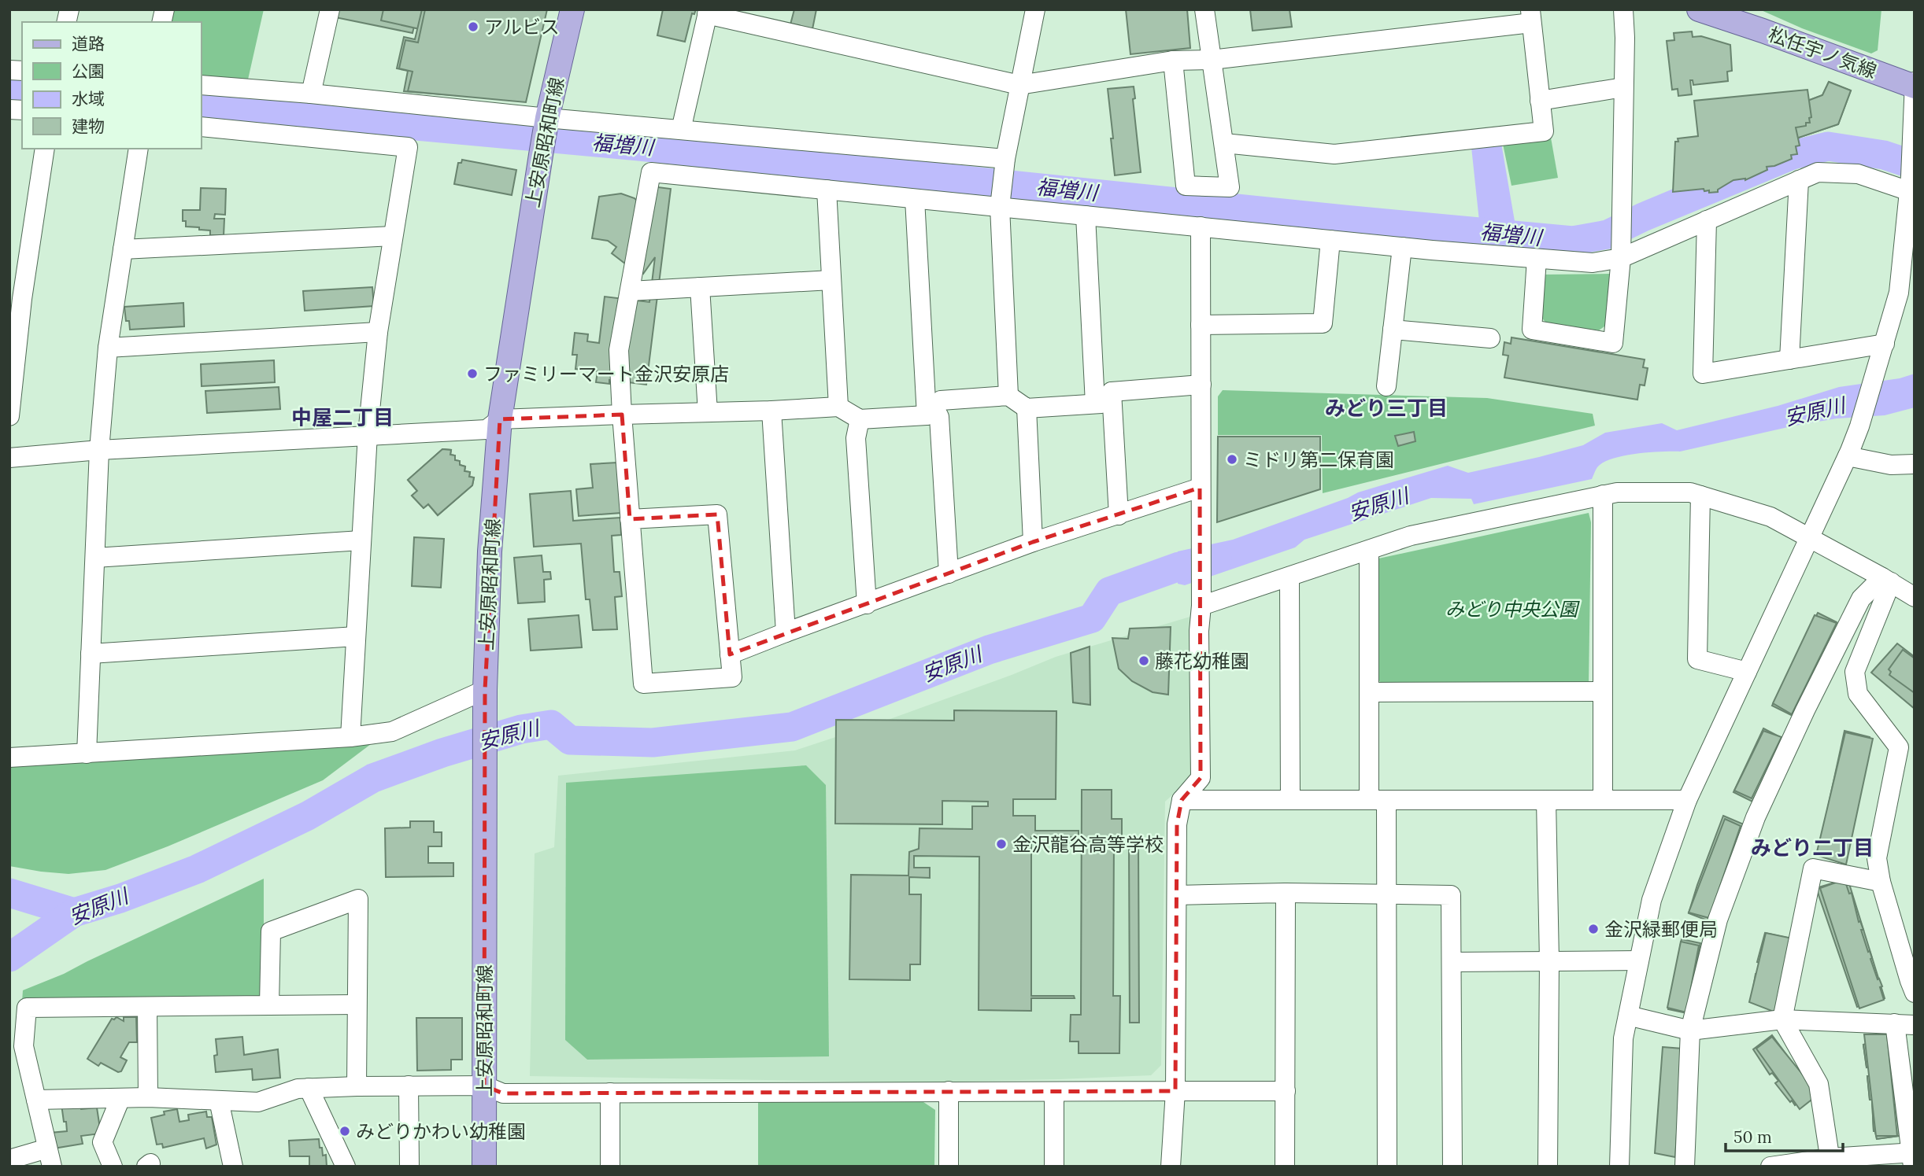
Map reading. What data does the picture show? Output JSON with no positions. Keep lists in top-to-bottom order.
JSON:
{
  "streets": {
    "main road": ["松任宇ノ気線", "上安原昭和町線"]
  },
  "districts": ["みどり三丁目", "中屋二丁目", "みどり二丁目"],
  "water": ["福増川", "安原川"],
  "parks": ["みどり中央公園"],
  "places": [
    "アルビス",
    "ファミリーマート金沢安原店",
    "ミドリ第二保育園",
    "藤花幼稚園",
    "金沢龍谷高等学校",
    "金沢緑郵便局",
    "みどりかわい幼稚園"
  ],
  "legend": [
    "道路",
    "公園",
    "水域",
    "建物"
  ],
  "scale_bar": "50 m"
}
